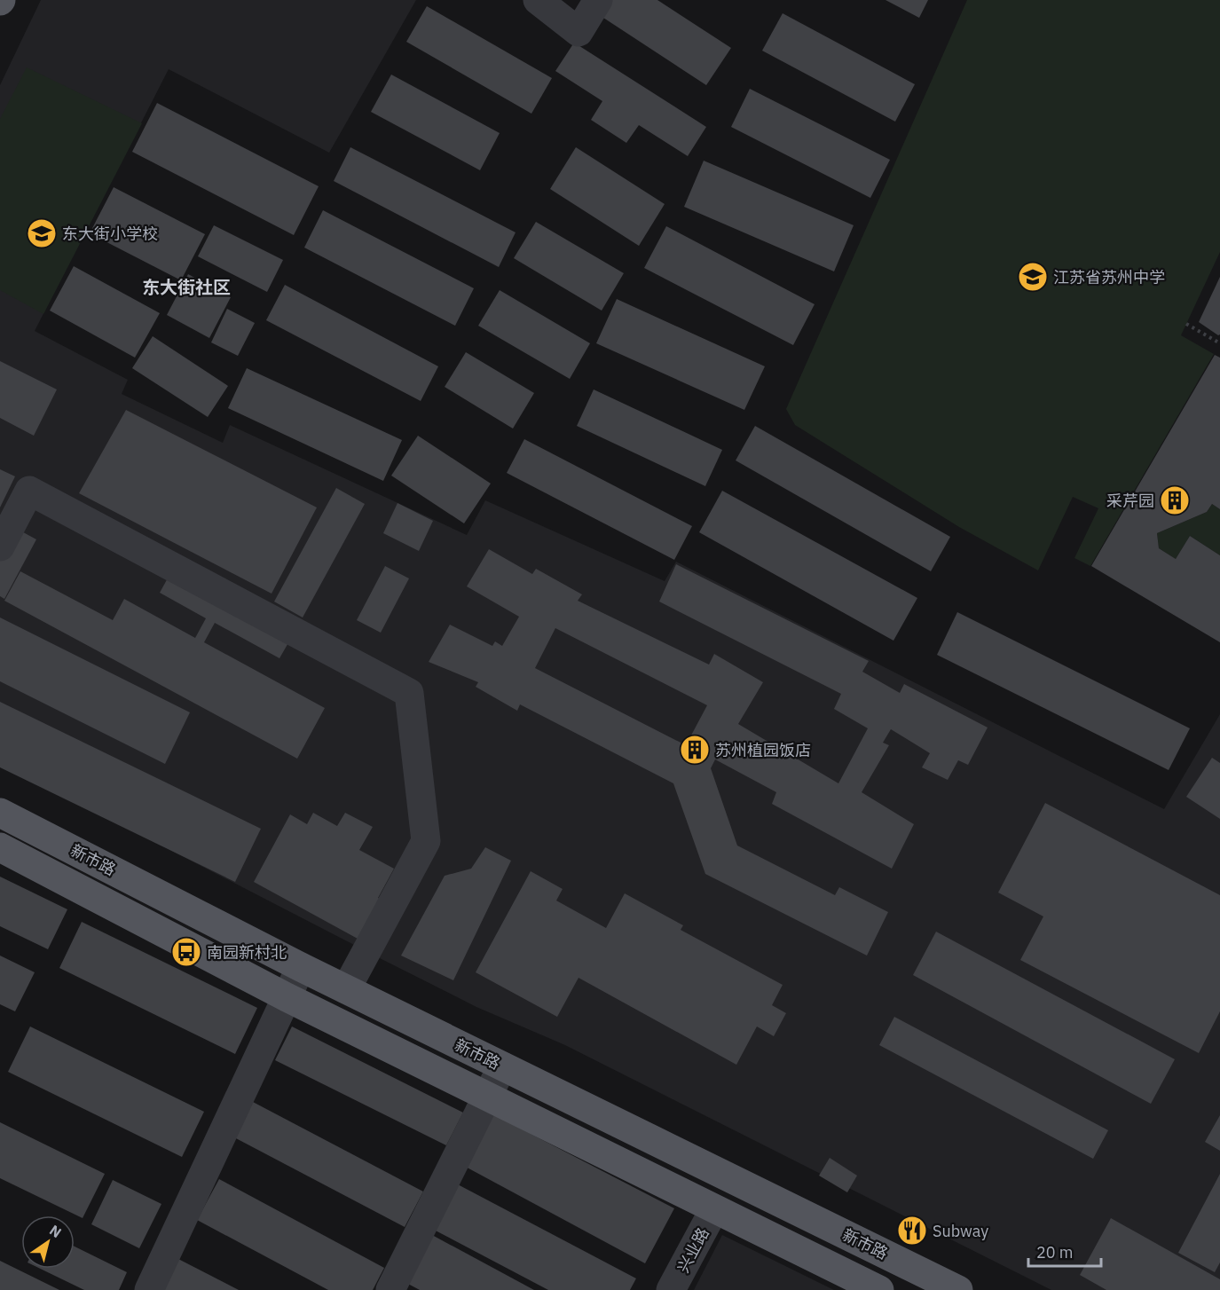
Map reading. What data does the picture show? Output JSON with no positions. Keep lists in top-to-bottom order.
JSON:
{
  "streets": {
    "main road": ["新市路"],
    "street": ["兴业路"]
  },
  "crossings": [
    ["新市路", "兴业路"]
  ],
  "districts": ["东大街社区"],
  "places": {
    "school or university": ["东大街小学校", "江苏省苏州中学"],
    "building": ["采芹园", "苏州植园饭店"],
    "bus stop": ["南园新村北"],
    "restaurant": ["Subway"]
  },
  "scale_bar": "20 m",
  "north": "top right"
}
